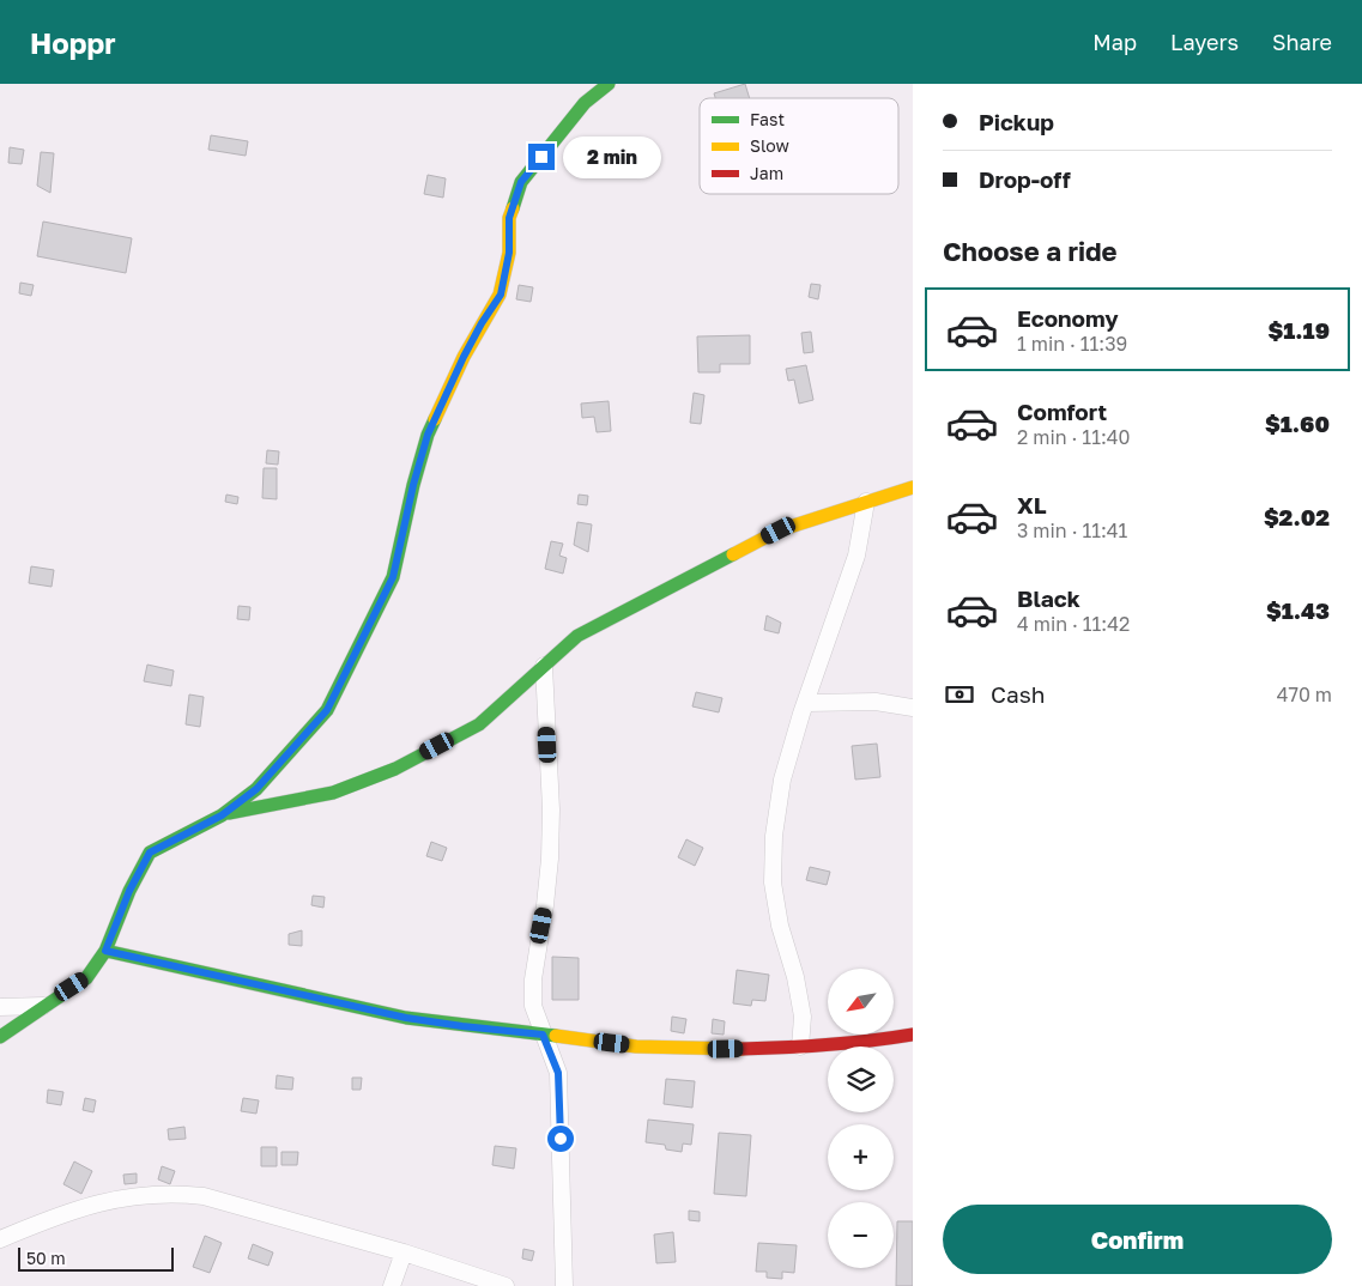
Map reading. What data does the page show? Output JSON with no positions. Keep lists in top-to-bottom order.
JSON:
{
  "legend": ["Fast", "Slow", "Jam"],
  "scale_bar": "50 m",
  "north": "bottom left",
  "page": {
    "header": "Hoppr",
    "nav": ["Map", "Layers", "Share"],
    "banner": ["Pickup", "Drop-off"],
    "bubble": "2 min",
    "heading": "Choose a ride",
    "list": [
      {
        "name": "Economy",
        "note": "1 min · 11:39",
        "value": "$1.19"
      },
      {
        "name": "Comfort",
        "note": "2 min · 11:40",
        "value": "$1.60"
      },
      {
        "name": "XL",
        "note": "3 min · 11:41",
        "value": "$2.02"
      },
      {
        "name": "Black",
        "note": "4 min · 11:42",
        "value": "$1.43"
      }
    ],
    "pay": ["Cash", "470 m"],
    "map_buttons": ["+", "−"],
    "buttons": "Confirm",
    "scale": "50 m"
  }
}
